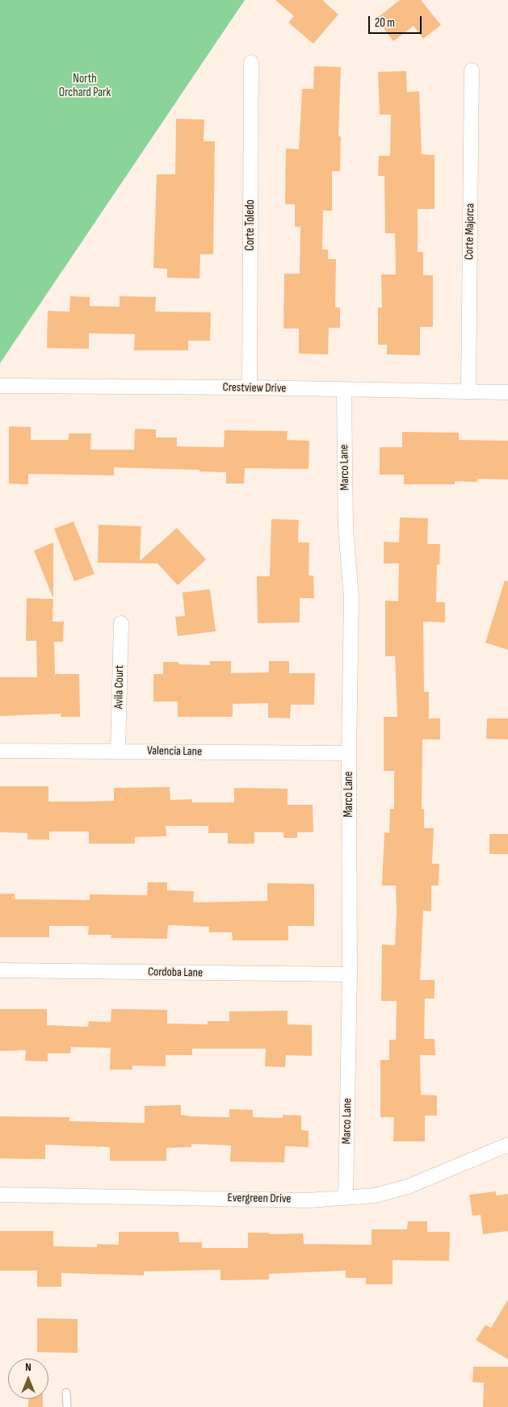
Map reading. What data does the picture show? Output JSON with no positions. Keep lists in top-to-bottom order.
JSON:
{
  "streets": {
    "street": [
      "Corte Toledo",
      "Corte Majorca",
      "Crestview Drive",
      "Marco Lane",
      "Avila Court",
      "Valencia Lane",
      "Cordoba Lane",
      "Evergreen Drive"
    ]
  },
  "crossings": [
    ["Corte Toledo", "Crestview Drive"],
    ["Corte Majorca", "Crestview Drive"],
    ["Crestview Drive", "Marco Lane"],
    ["Marco Lane", "Valencia Lane"],
    ["Marco Lane", "Cordoba Lane"],
    ["Marco Lane", "Evergreen Drive"],
    ["Avila Court", "Valencia Lane"]
  ],
  "parks": ["North Orchard Park"],
  "scale_bar": "20 m",
  "north": "top"
}
